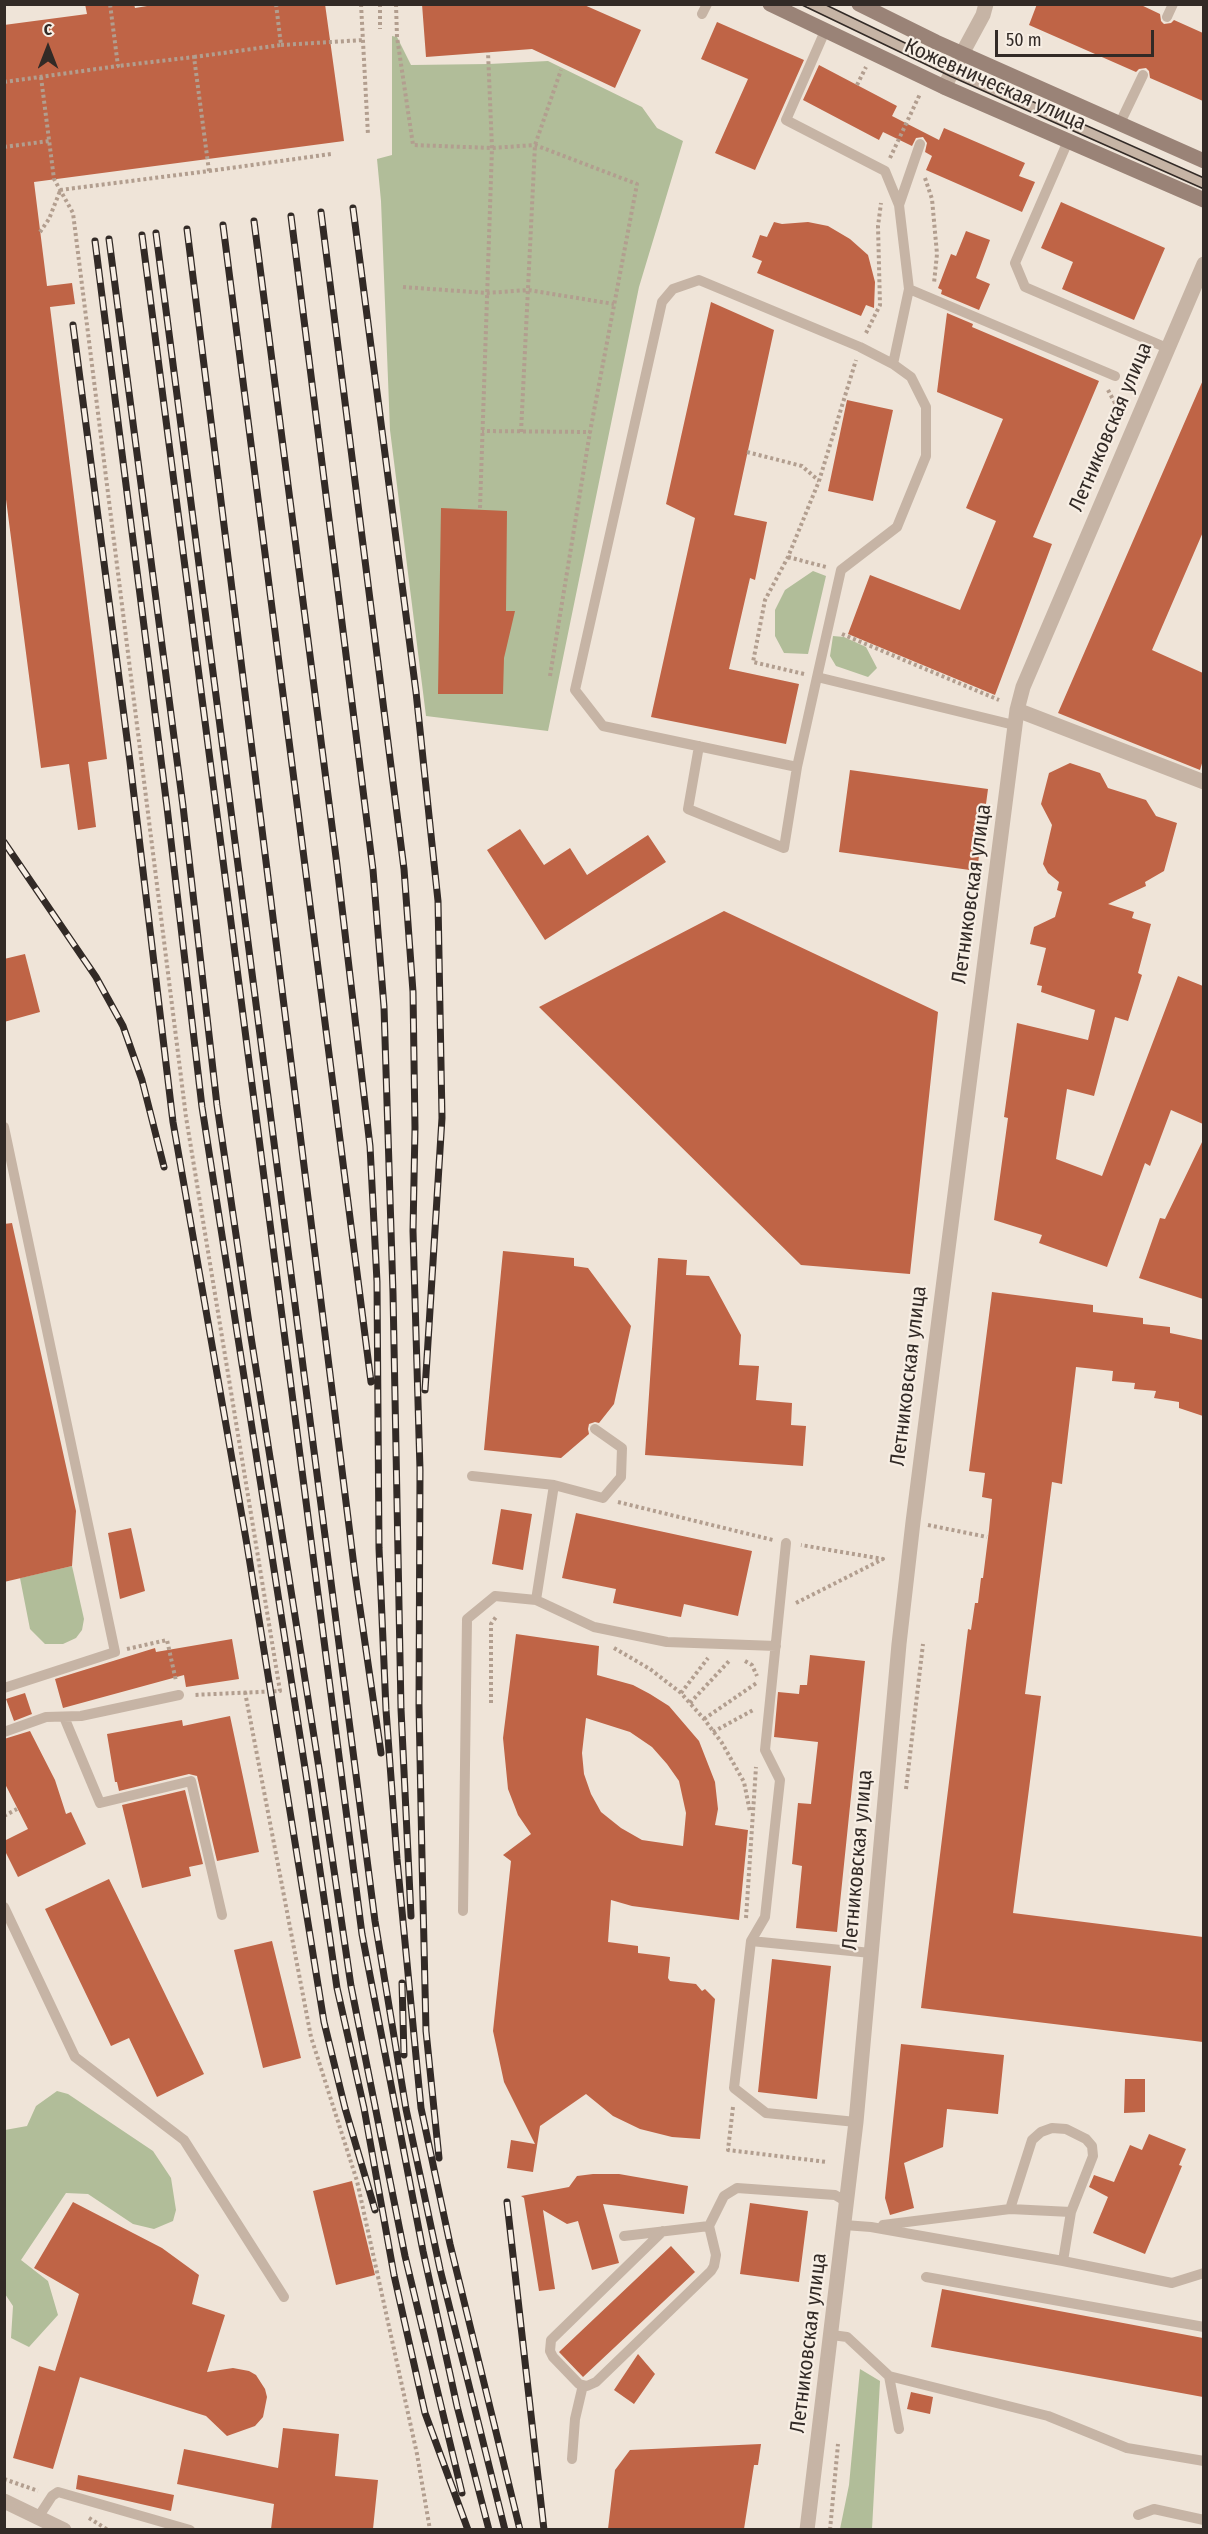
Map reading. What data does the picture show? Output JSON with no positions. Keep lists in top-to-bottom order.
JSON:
{
  "streets": {
    "main road": ["Кожевническая улица"],
    "street": ["Летниковская улица"]
  },
  "scale_bar": "50 m",
  "north": "top"
}
